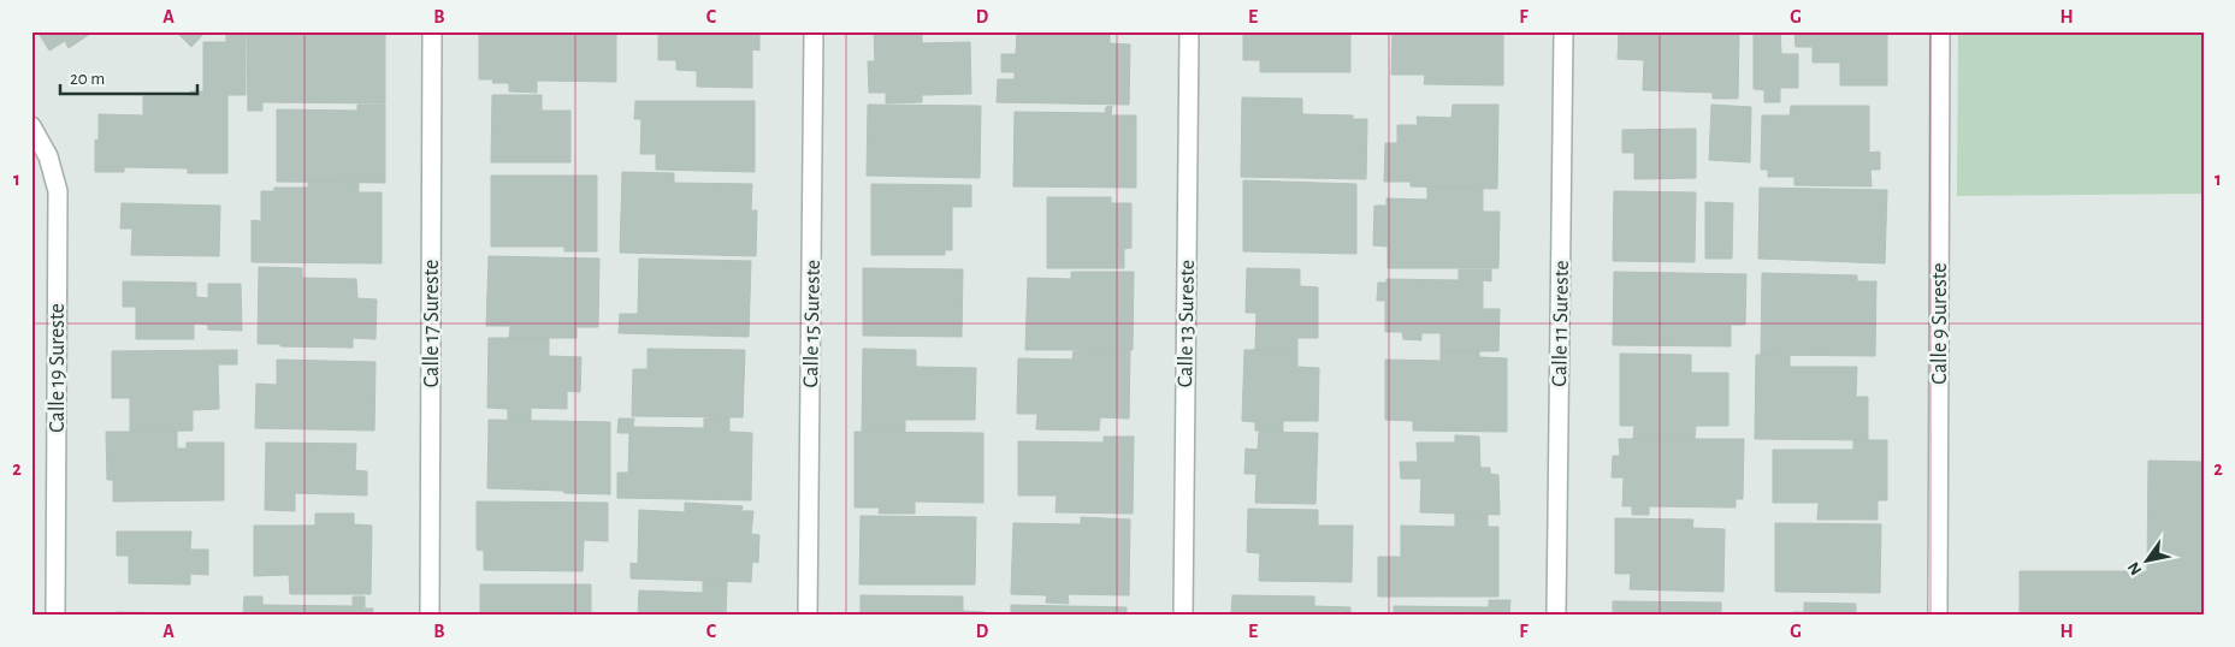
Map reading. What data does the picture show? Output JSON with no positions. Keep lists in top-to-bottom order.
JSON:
{
  "streets": {
    "street": [
      "Calle 17 Sureste",
      "Calle 15 Sureste",
      "Calle 13 Sureste",
      "Calle 11 Sureste",
      "Calle 9 Sureste",
      "Calle 19 Sureste"
    ]
  },
  "scale_bar": "20 m",
  "north": "bottom left",
  "grid": {
    "columns": [
      "A",
      "B",
      "C",
      "D",
      "E",
      "F",
      "G",
      "H"
    ],
    "rows": ["1", "2"]
  }
}
